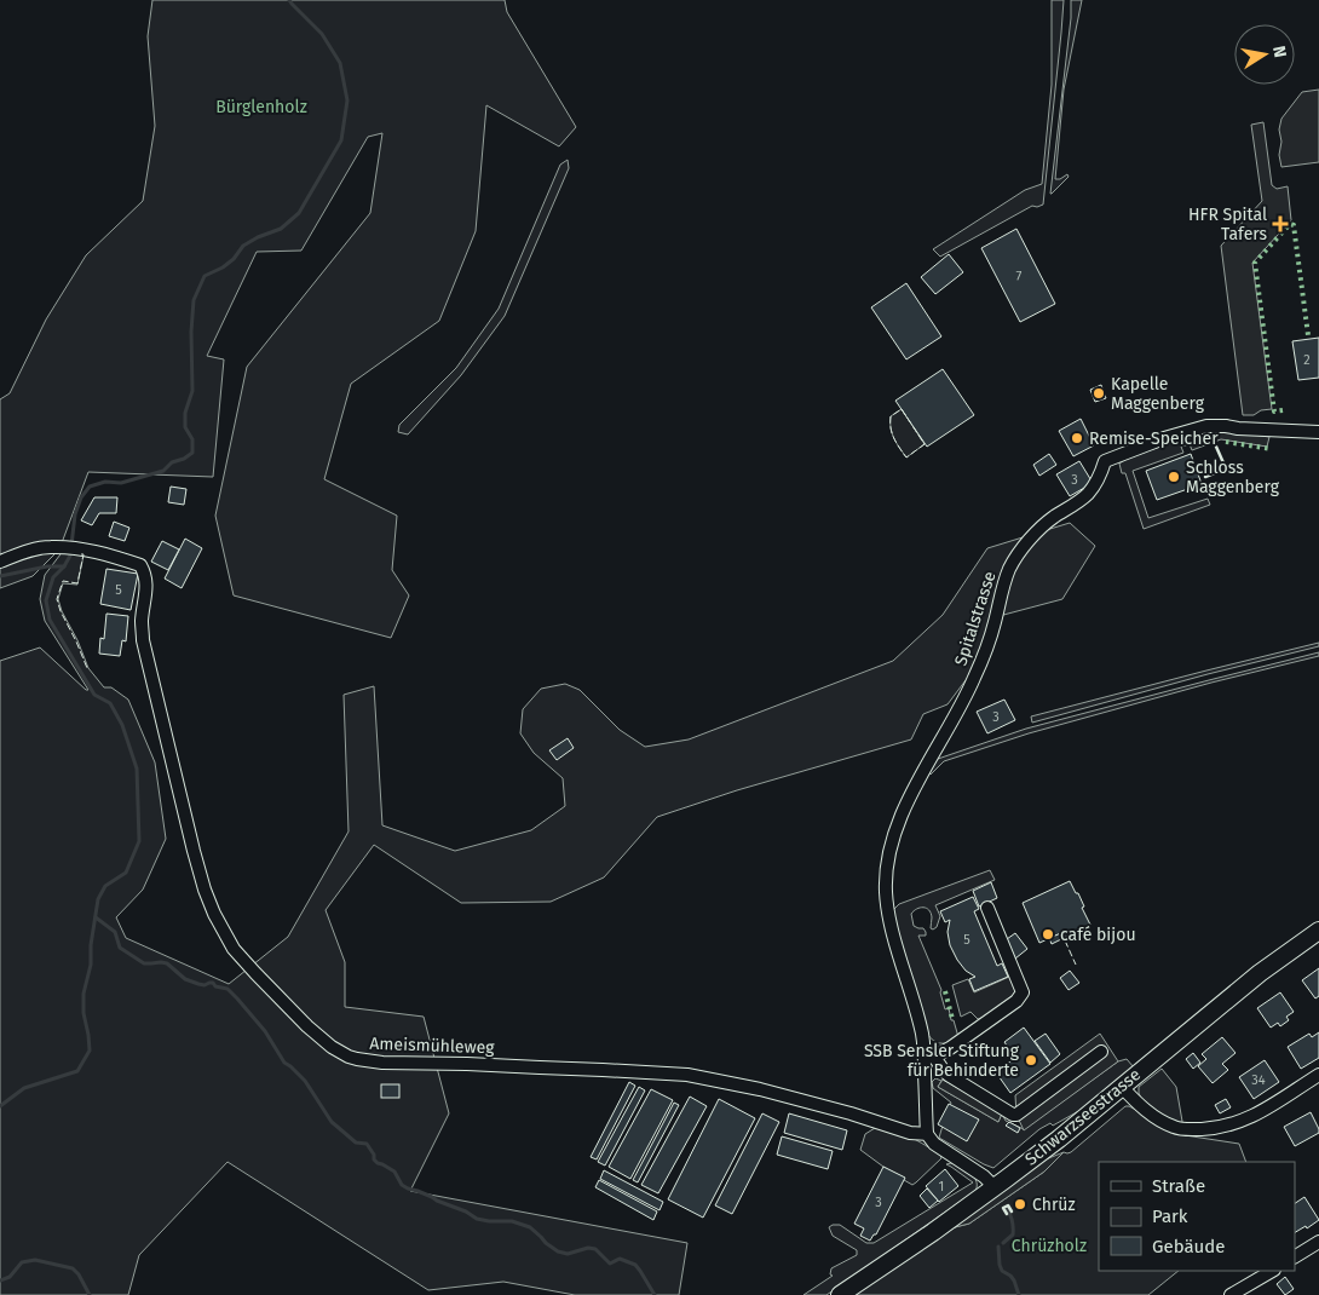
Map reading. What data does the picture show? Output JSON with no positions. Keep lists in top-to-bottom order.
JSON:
{
  "streets": {
    "main road": ["Schwarzseestrasse"],
    "street": ["Spitalstrasse", "Ameismühleweg"]
  },
  "crossings": [
    ["Spitalstrasse", "Ameismühleweg"],
    ["Ameismühleweg", "Schwarzseestrasse"]
  ],
  "parks": ["Bürglenholz", "Chrüzholz"],
  "places": {
    "health": ["HFR Spital Tafers"],
    "other": [
      "Kapelle Maggenberg",
      "Remise-Speicher",
      "Schloss Maggenberg",
      "café bijou",
      "SSB Sensler Stiftung für Behinderte",
      "Chrüz"
    ]
  },
  "house_numbers": [
    "7",
    "2",
    "3",
    "5",
    "3",
    "5",
    "34",
    "1",
    "3"
  ],
  "legend": ["Straße", "Park", "Gebäude"],
  "north": "right"
}
